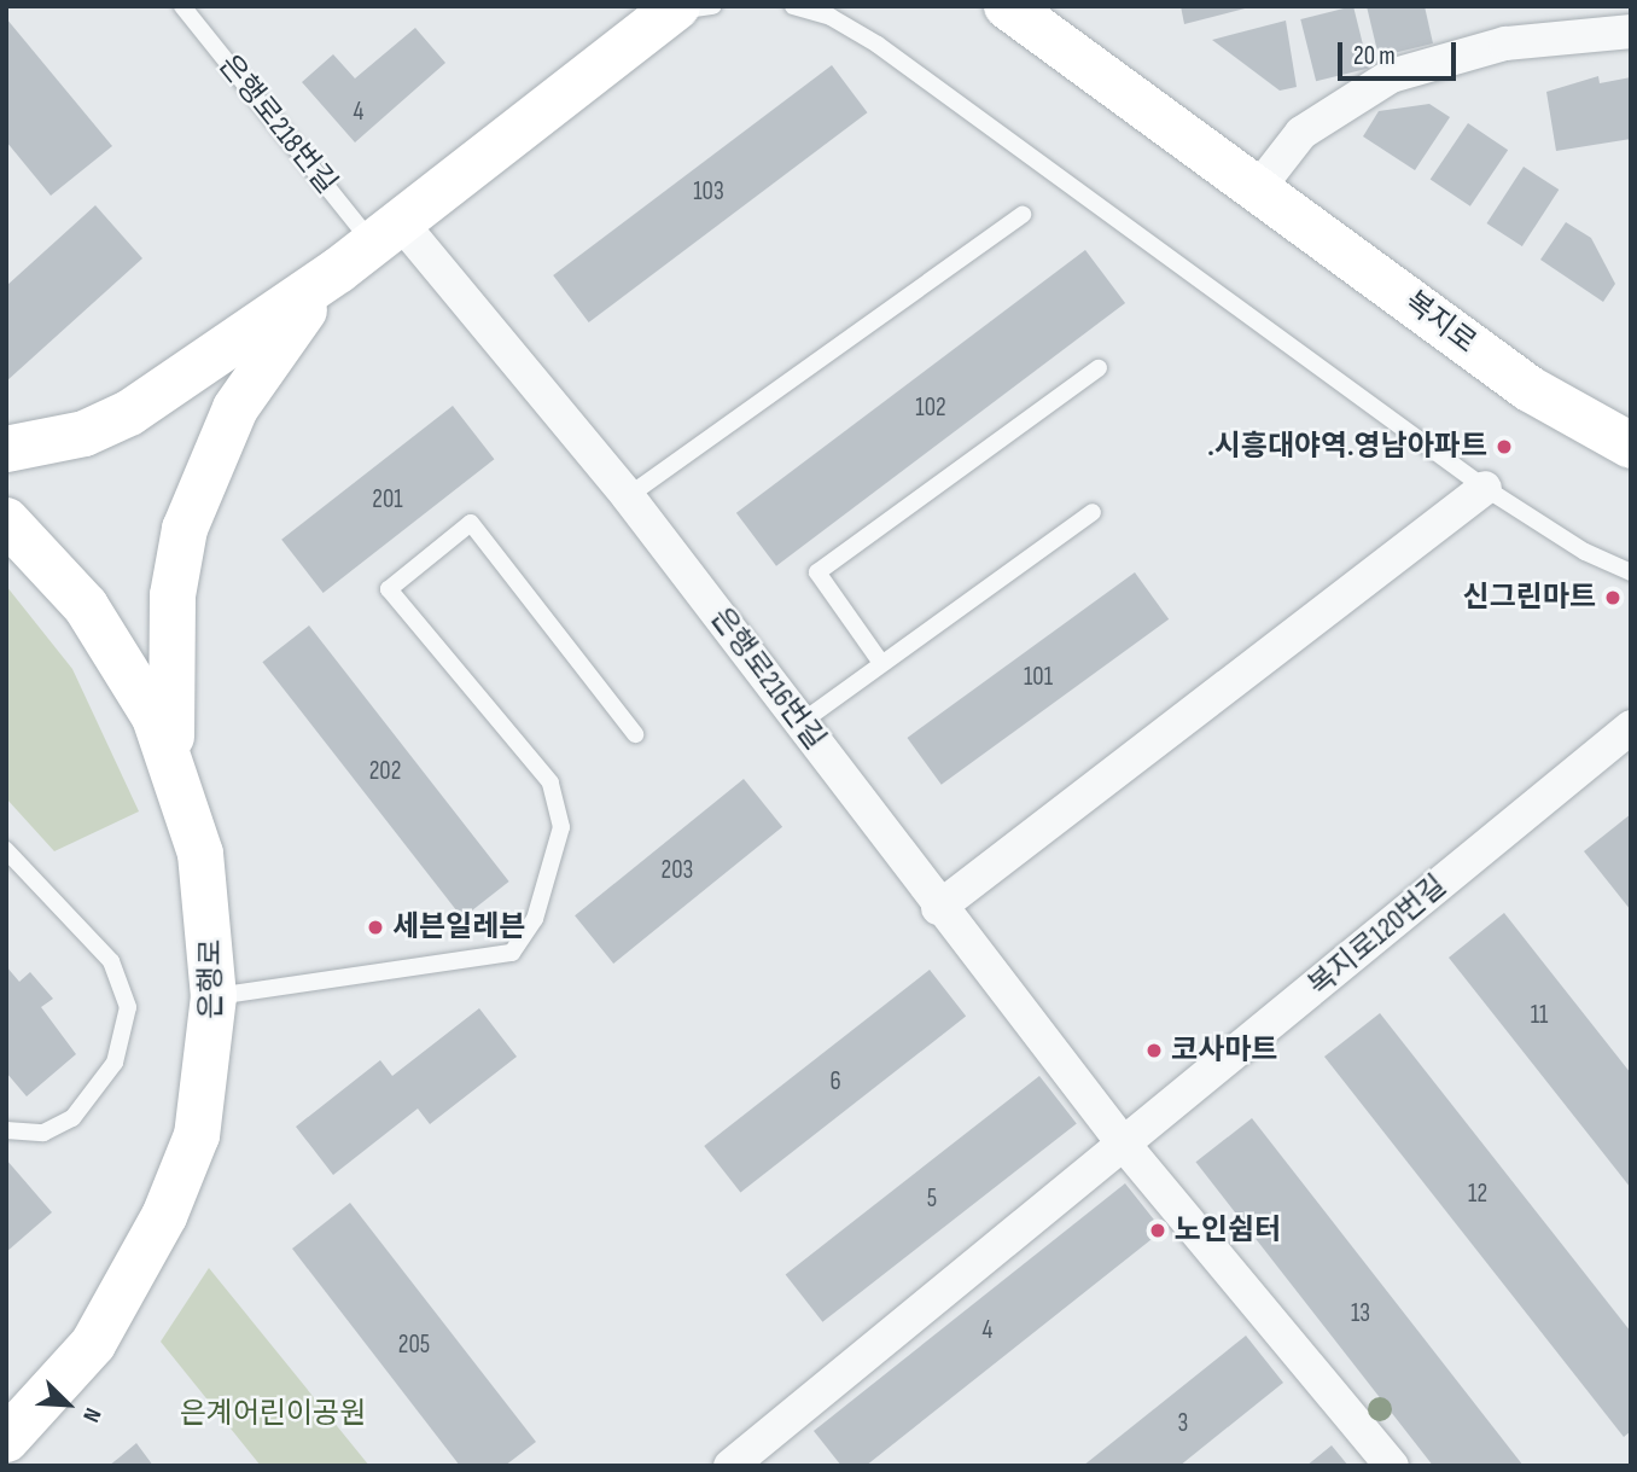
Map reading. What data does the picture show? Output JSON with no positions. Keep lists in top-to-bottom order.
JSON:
{
  "streets": {
    "street": [
      "복지로",
      "은행로216번길",
      "복지로120번길",
      "은행로"
    ],
    "lane": ["은행로218번길"]
  },
  "crossings": [
    ["은행로218번길", "은행로216번길"],
    ["은행로216번길", "복지로120번길"]
  ],
  "parks": ["은계어린이공원"],
  "places": [
    ".시흥대야역.영남아파트",
    "신그린마트",
    "세븐일레븐",
    "코사마트",
    "노인쉼터"
  ],
  "house_numbers": [
    "4",
    "103",
    "102",
    "201",
    "101",
    "202",
    "203",
    "11",
    "6",
    "12",
    "5",
    "13",
    "4",
    "205",
    "3"
  ],
  "scale_bar": "20 m",
  "north": "bottom right"
}
